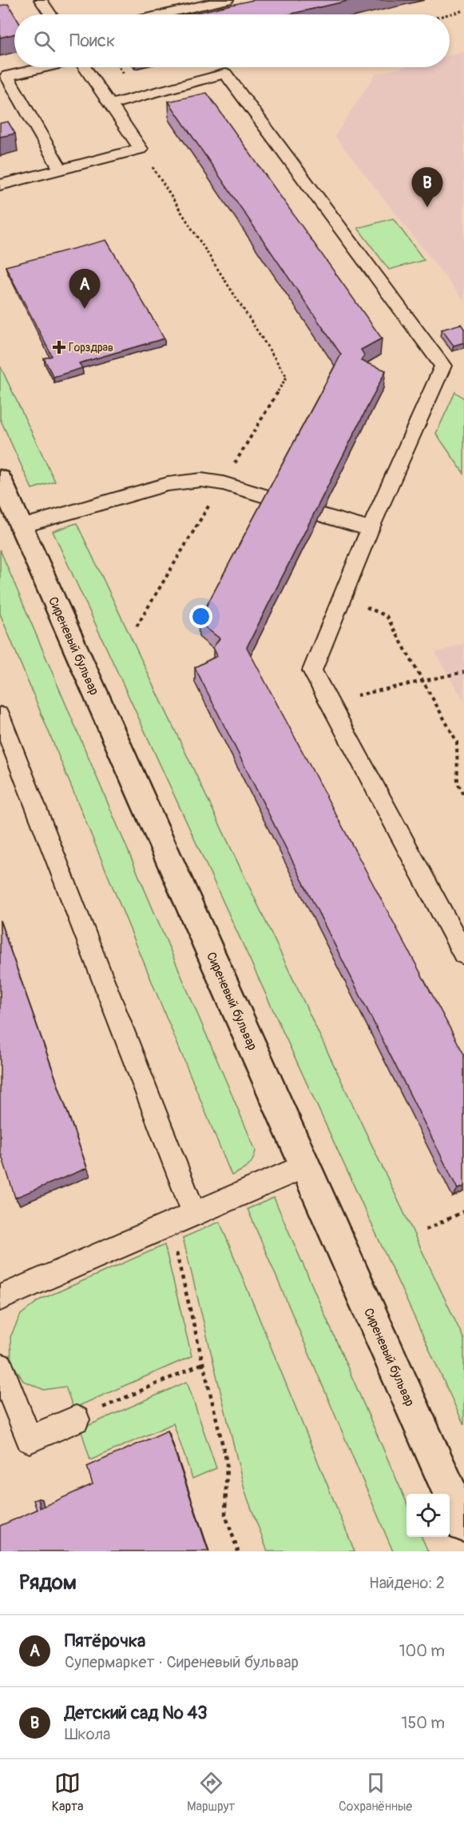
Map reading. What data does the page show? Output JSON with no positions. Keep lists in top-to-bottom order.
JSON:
{
  "streets": {
    "street": ["Сиреневый бульвар"]
  },
  "places": {
    "health": ["Горздрав"]
  },
  "page": {
    "search": "Поиск",
    "pins": ["B", "A"],
    "heading": ["Рядом", "Найдено: 2"],
    "list": [
      {
        "mark": "A",
        "name": "Пятёрочка",
        "note": "Супермаркет · Сиреневый бульвар",
        "value": "100 m"
      },
      {
        "mark": "B",
        "name": "Детский сад № 43",
        "note": "Школа",
        "value": "150 m"
      }
    ],
    "nav": ["Карта", "Маршрут", "Сохранённые"]
  }
}
